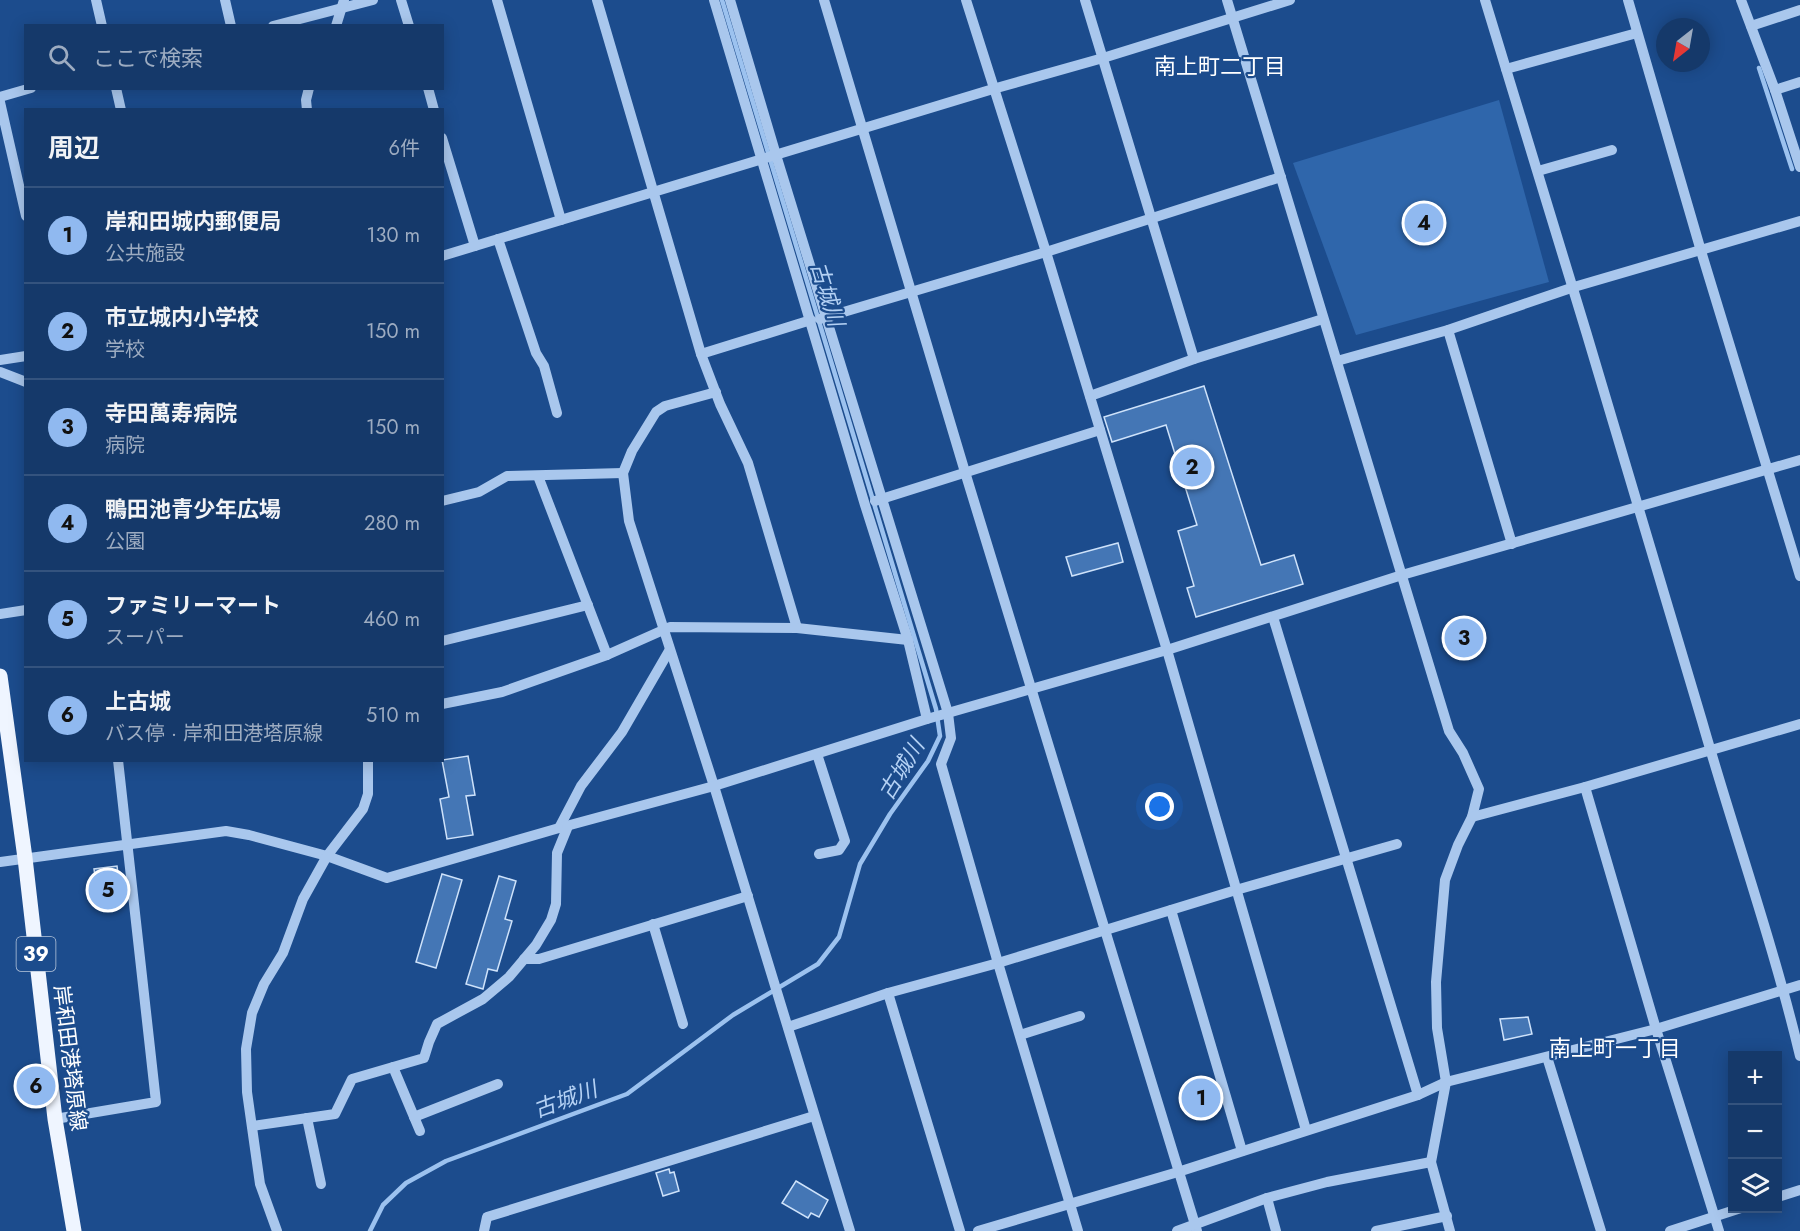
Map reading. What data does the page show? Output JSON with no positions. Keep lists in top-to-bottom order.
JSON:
{
  "streets": {
    "main road": ["39", "岸和田港塔原線"]
  },
  "districts": ["南上町二丁目", "南上町一丁目"],
  "water": ["古城川"],
  "north": "bottom left",
  "page": {
    "search": "ここで検索",
    "heading": ["周辺", "6件"],
    "list": [
      {
        "mark": "1",
        "name": "岸和田城内郵便局",
        "note": "公共施設",
        "value": "130 m"
      },
      {
        "mark": "2",
        "name": "市立城内小学校",
        "note": "学校",
        "value": "150 m"
      },
      {
        "mark": "3",
        "name": "寺田萬寿病院",
        "note": "病院",
        "value": "150 m"
      },
      {
        "mark": "4",
        "name": "鴨田池青少年広場",
        "note": "公園",
        "value": "280 m"
      },
      {
        "mark": "5",
        "name": "ファミリーマート",
        "note": "スーパー",
        "value": "460 m"
      },
      {
        "mark": "6",
        "name": "上古城",
        "note": "バス停 · 岸和田港塔原線",
        "value": "510 m"
      }
    ],
    "pins": [
      "4",
      "2",
      "3",
      "5",
      "6",
      "1"
    ],
    "map_buttons": ["+", "−"]
  }
}
